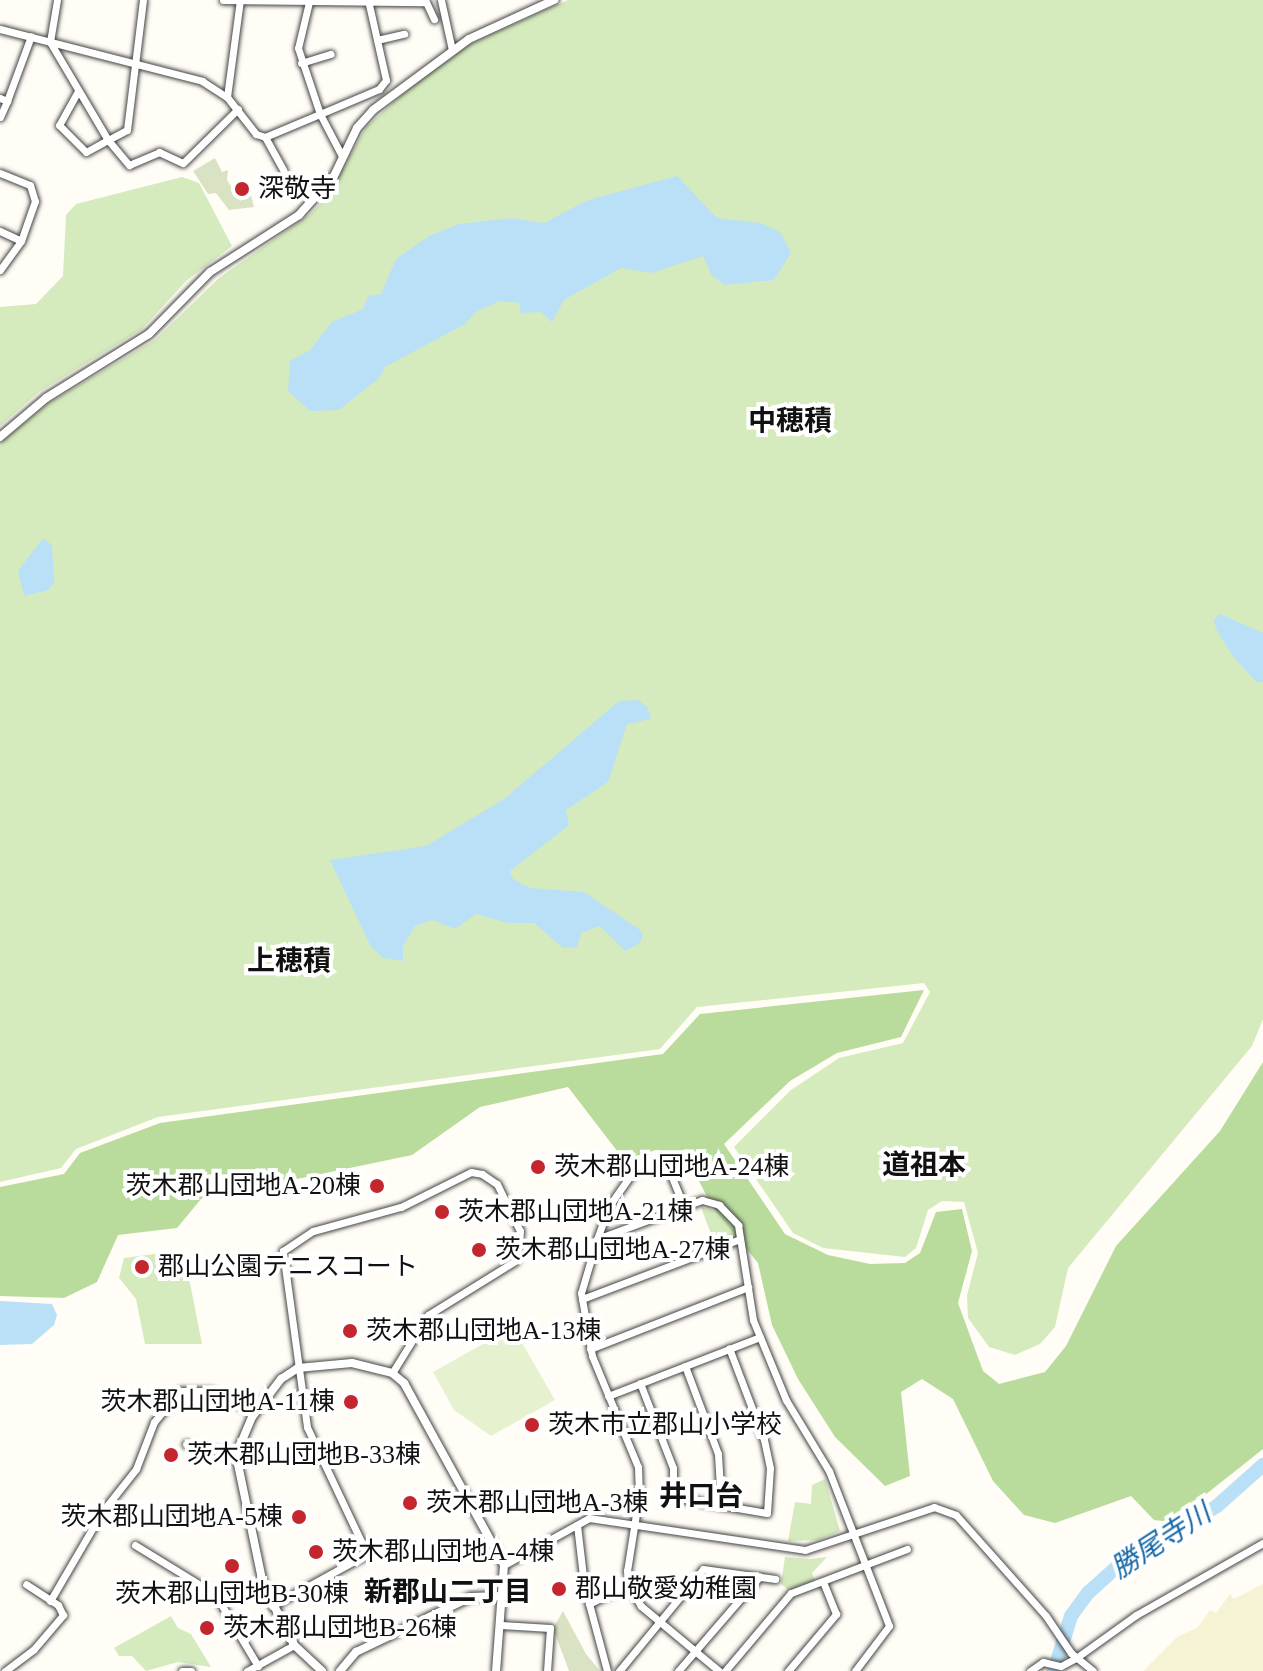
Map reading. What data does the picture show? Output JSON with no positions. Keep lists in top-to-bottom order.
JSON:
{
  "districts": [
    "中穂積",
    "上穂積",
    "道祖本",
    "井口台",
    "新郡山二丁目"
  ],
  "water": ["勝尾寺川"],
  "places": [
    "深敬寺",
    "茨木郡山団地A-24棟",
    "茨木郡山団地A-20棟",
    "茨木郡山団地A-21棟",
    "茨木郡山団地A-27棟",
    "郡山公園テニスコート",
    "茨木郡山団地A-13棟",
    "茨木郡山団地A-11棟",
    "茨木市立郡山小学校",
    "茨木郡山団地B-33棟",
    "茨木郡山団地A-3棟",
    "茨木郡山団地A-5棟",
    "茨木郡山団地A-4棟",
    "茨木郡山団地B-30棟",
    "郡山敬愛幼稚園",
    "茨木郡山団地B-26棟"
  ]
}
